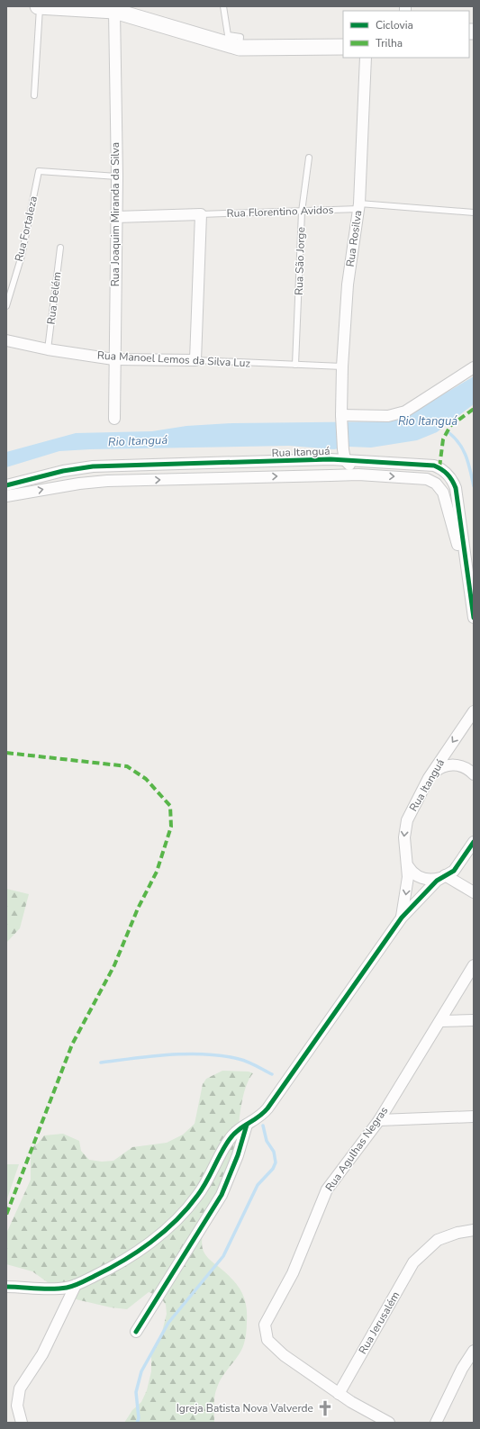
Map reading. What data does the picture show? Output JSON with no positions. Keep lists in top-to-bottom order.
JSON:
{
  "streets": {
    "street": [
      "Rua Joaquim Miranda da Silva",
      "Rua Rosilva",
      "Rua Manoel Lemos da Silva Luz",
      "Rua Itanguá",
      "Rua Agulhas Negras",
      "Rua Jerusalém"
    ],
    "lane": [
      "Rua Florentino Avidos",
      "Rua Fortaleza",
      "Rua São Jorge",
      "Rua Belém"
    ]
  },
  "crossings": [
    ["Rua Florentino Avidos", "Rua Rosilva"],
    ["Rua Florentino Avidos", "Rua São Jorge"],
    ["Rua Joaquim Miranda da Silva", "Rua Fortaleza"],
    ["Rua Joaquim Miranda da Silva", "Rua Manoel Lemos da Silva Luz"],
    ["Rua Rosilva", "Rua Manoel Lemos da Silva Luz"],
    ["Rua Rosilva", "Rua Itanguá"],
    ["Rua São Jorge", "Rua Manoel Lemos da Silva Luz"],
    ["Rua Belém", "Rua Manoel Lemos da Silva Luz"],
    ["Rua Agulhas Negras", "Rua Jerusalém"]
  ],
  "water": ["Rio Itanguá"],
  "places": {
    "church": ["Igreja Batista Nova Valverde"]
  },
  "legend": ["Ciclovia", "Trilha"]
}
